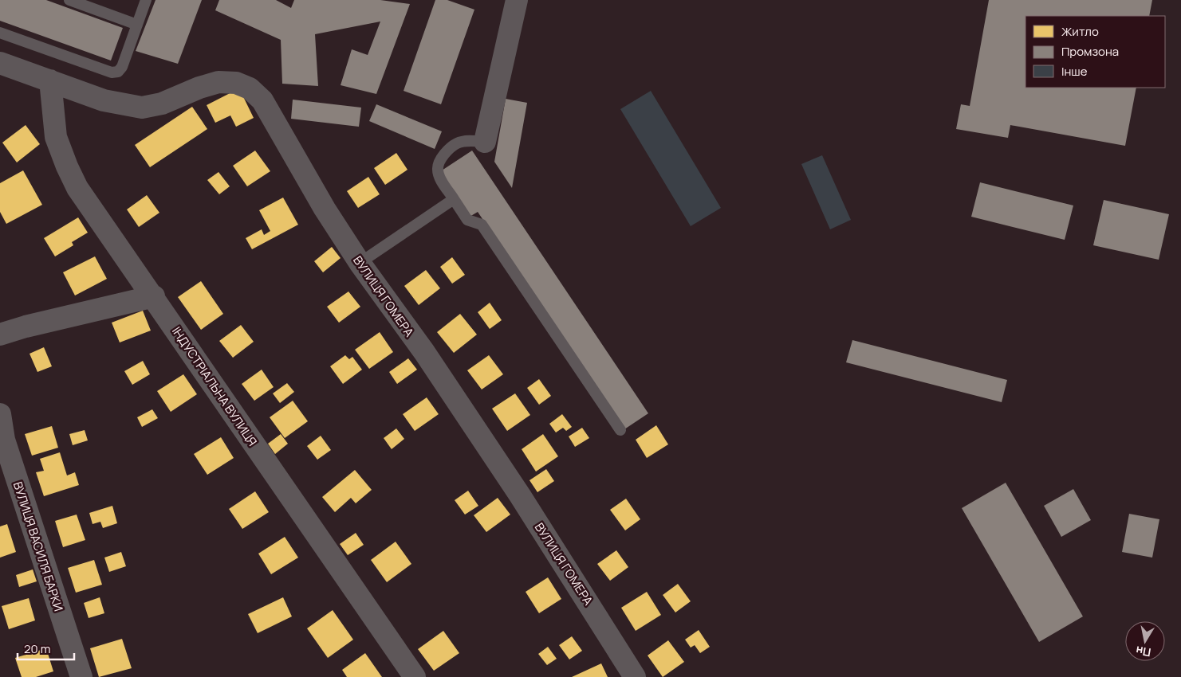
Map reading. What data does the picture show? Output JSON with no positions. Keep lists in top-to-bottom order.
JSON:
{
  "streets": {
    "street": ["ВУЛИЦЯ ГОМЕРА", "ІНДУСТРІАЛЬНА ВУЛИЦЯ", "ВУЛИЦЯ ВАСИЛЯ БАРКИ"]
  },
  "crossings": [
    ["ВУЛИЦЯ ГОМЕРА", "ІНДУСТРІАЛЬНА ВУЛИЦЯ"]
  ],
  "legend": ["Житло", "Промзона", "Інше"],
  "scale_bar": "20 m",
  "north": "bottom"
}
